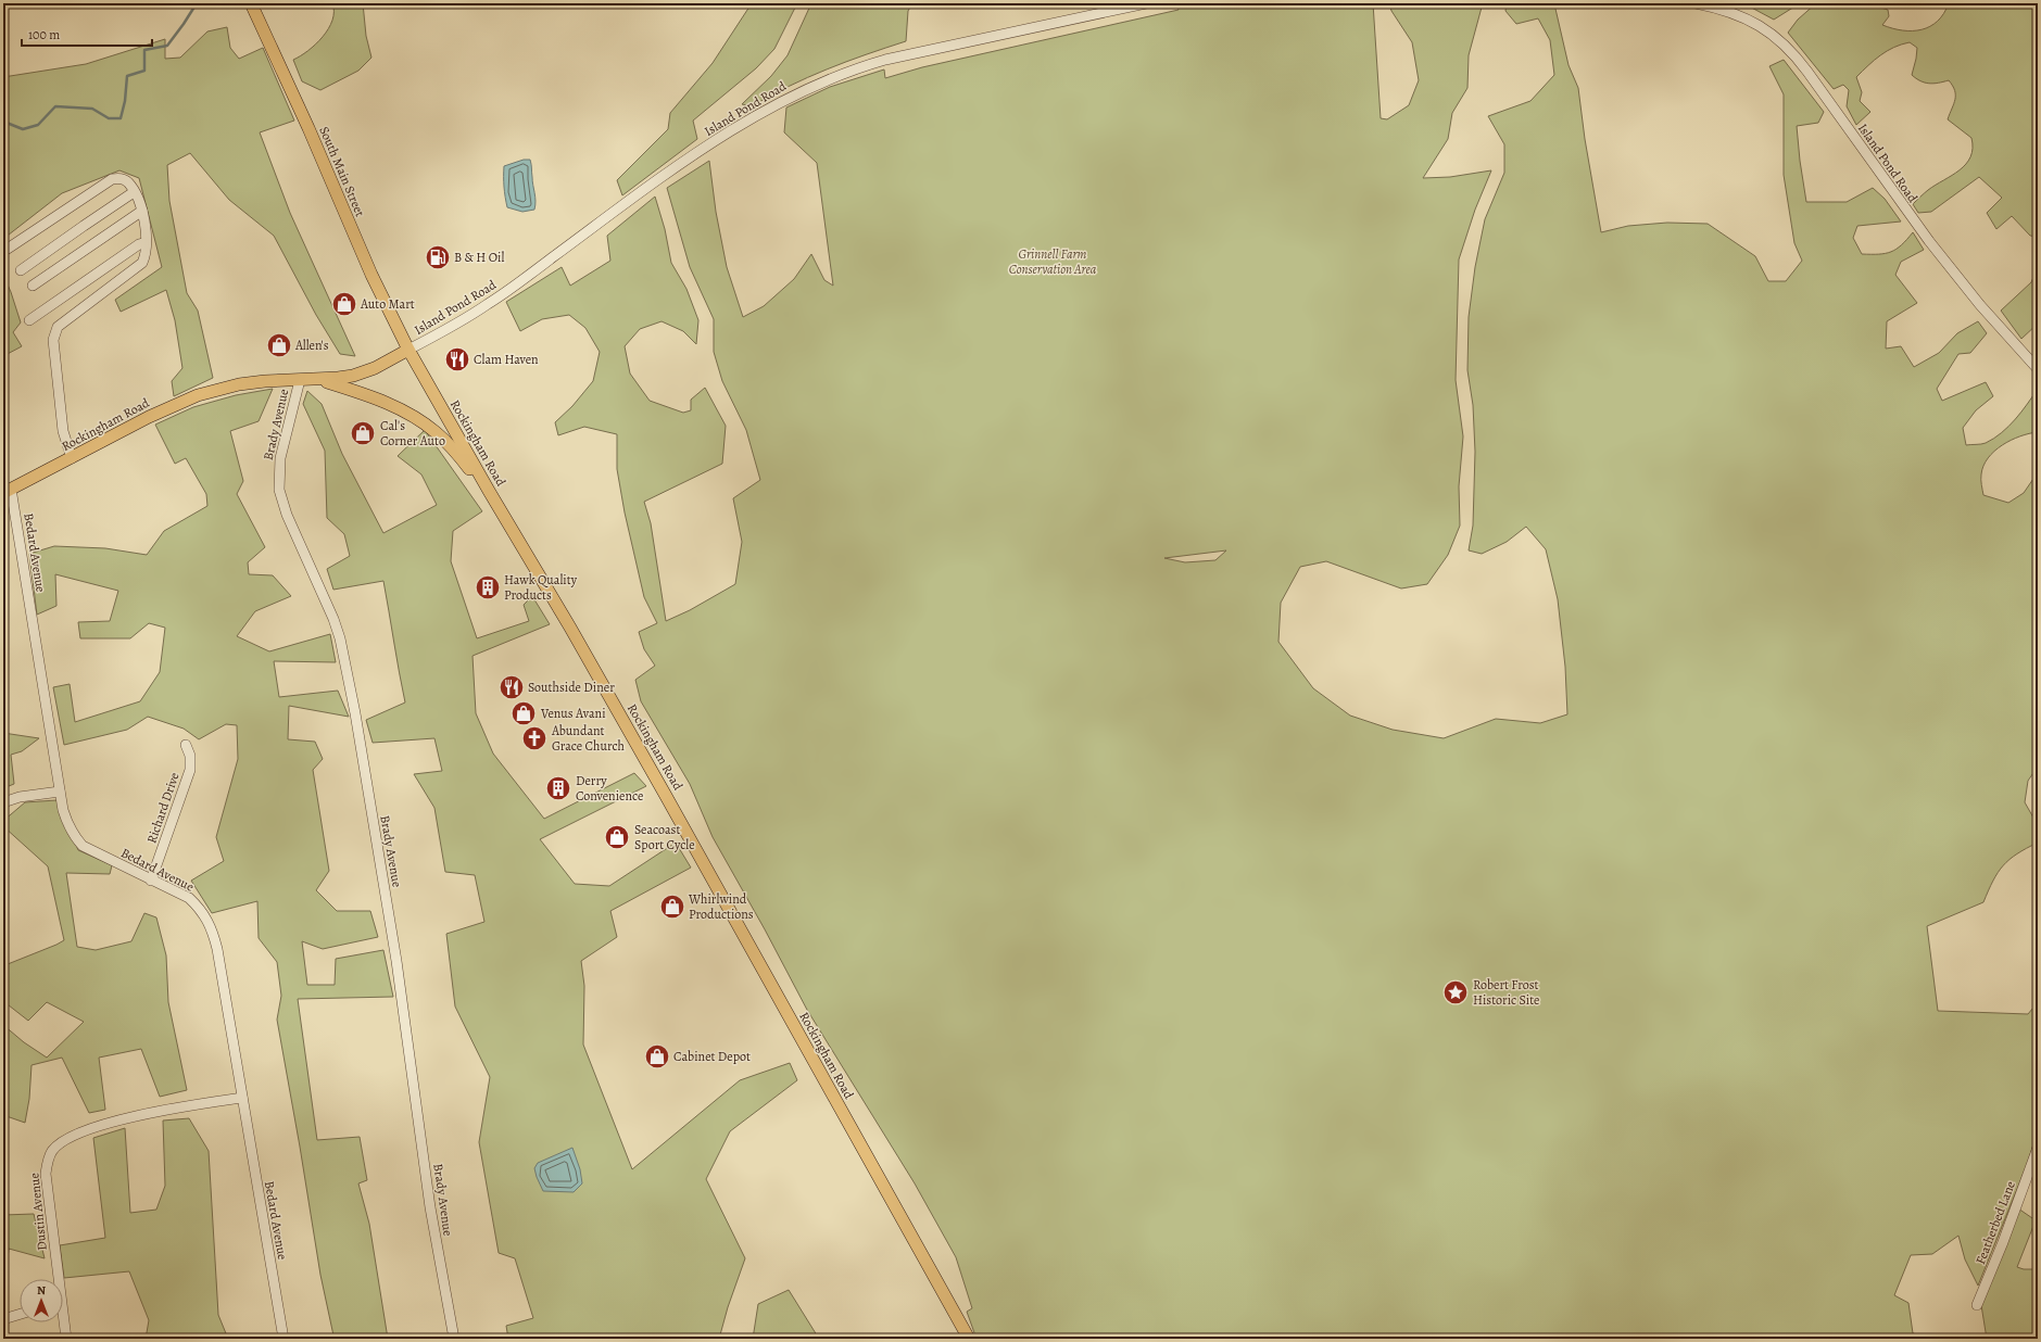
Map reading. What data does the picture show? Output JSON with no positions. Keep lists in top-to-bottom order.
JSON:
{
  "streets": {
    "main road": ["South Main Street", "Rockingham Road"],
    "street": [
      "Island Pond Road",
      "Brady Avenue",
      "Bedard Avenue",
      "Richard Drive",
      "Dustin Avenue",
      "Featherbed Lane"
    ]
  },
  "crossings": [
    ["Island Pond Road", "South Main Street"],
    ["Island Pond Road", "Rockingham Road"],
    ["South Main Street", "Rockingham Road"],
    ["Rockingham Road", "Brady Avenue"],
    ["Rockingham Road", "Bedard Avenue"],
    ["Bedard Avenue", "Richard Drive"],
    ["Bedard Avenue", "Dustin Avenue"]
  ],
  "parks": ["Grinnell Farm Conservation Area"],
  "places": {
    "fuel station": ["B & H Oil"],
    "shop": [
      "Auto Mart",
      "Allen's",
      "Cal's Corner Auto",
      "Venus Avani",
      "Seacoast Sport Cycle",
      "Whirlwind Productions",
      "Cabinet Depot"
    ],
    "restaurant": ["Clam Haven", "Southside Diner"],
    "building": ["Hawk Quality Products", "Derry Convenience"],
    "church": ["Abundant Grace Church"],
    "place": ["Robert Frost Historic Site"]
  },
  "scale_bar": "100 m",
  "north": "top"
}
